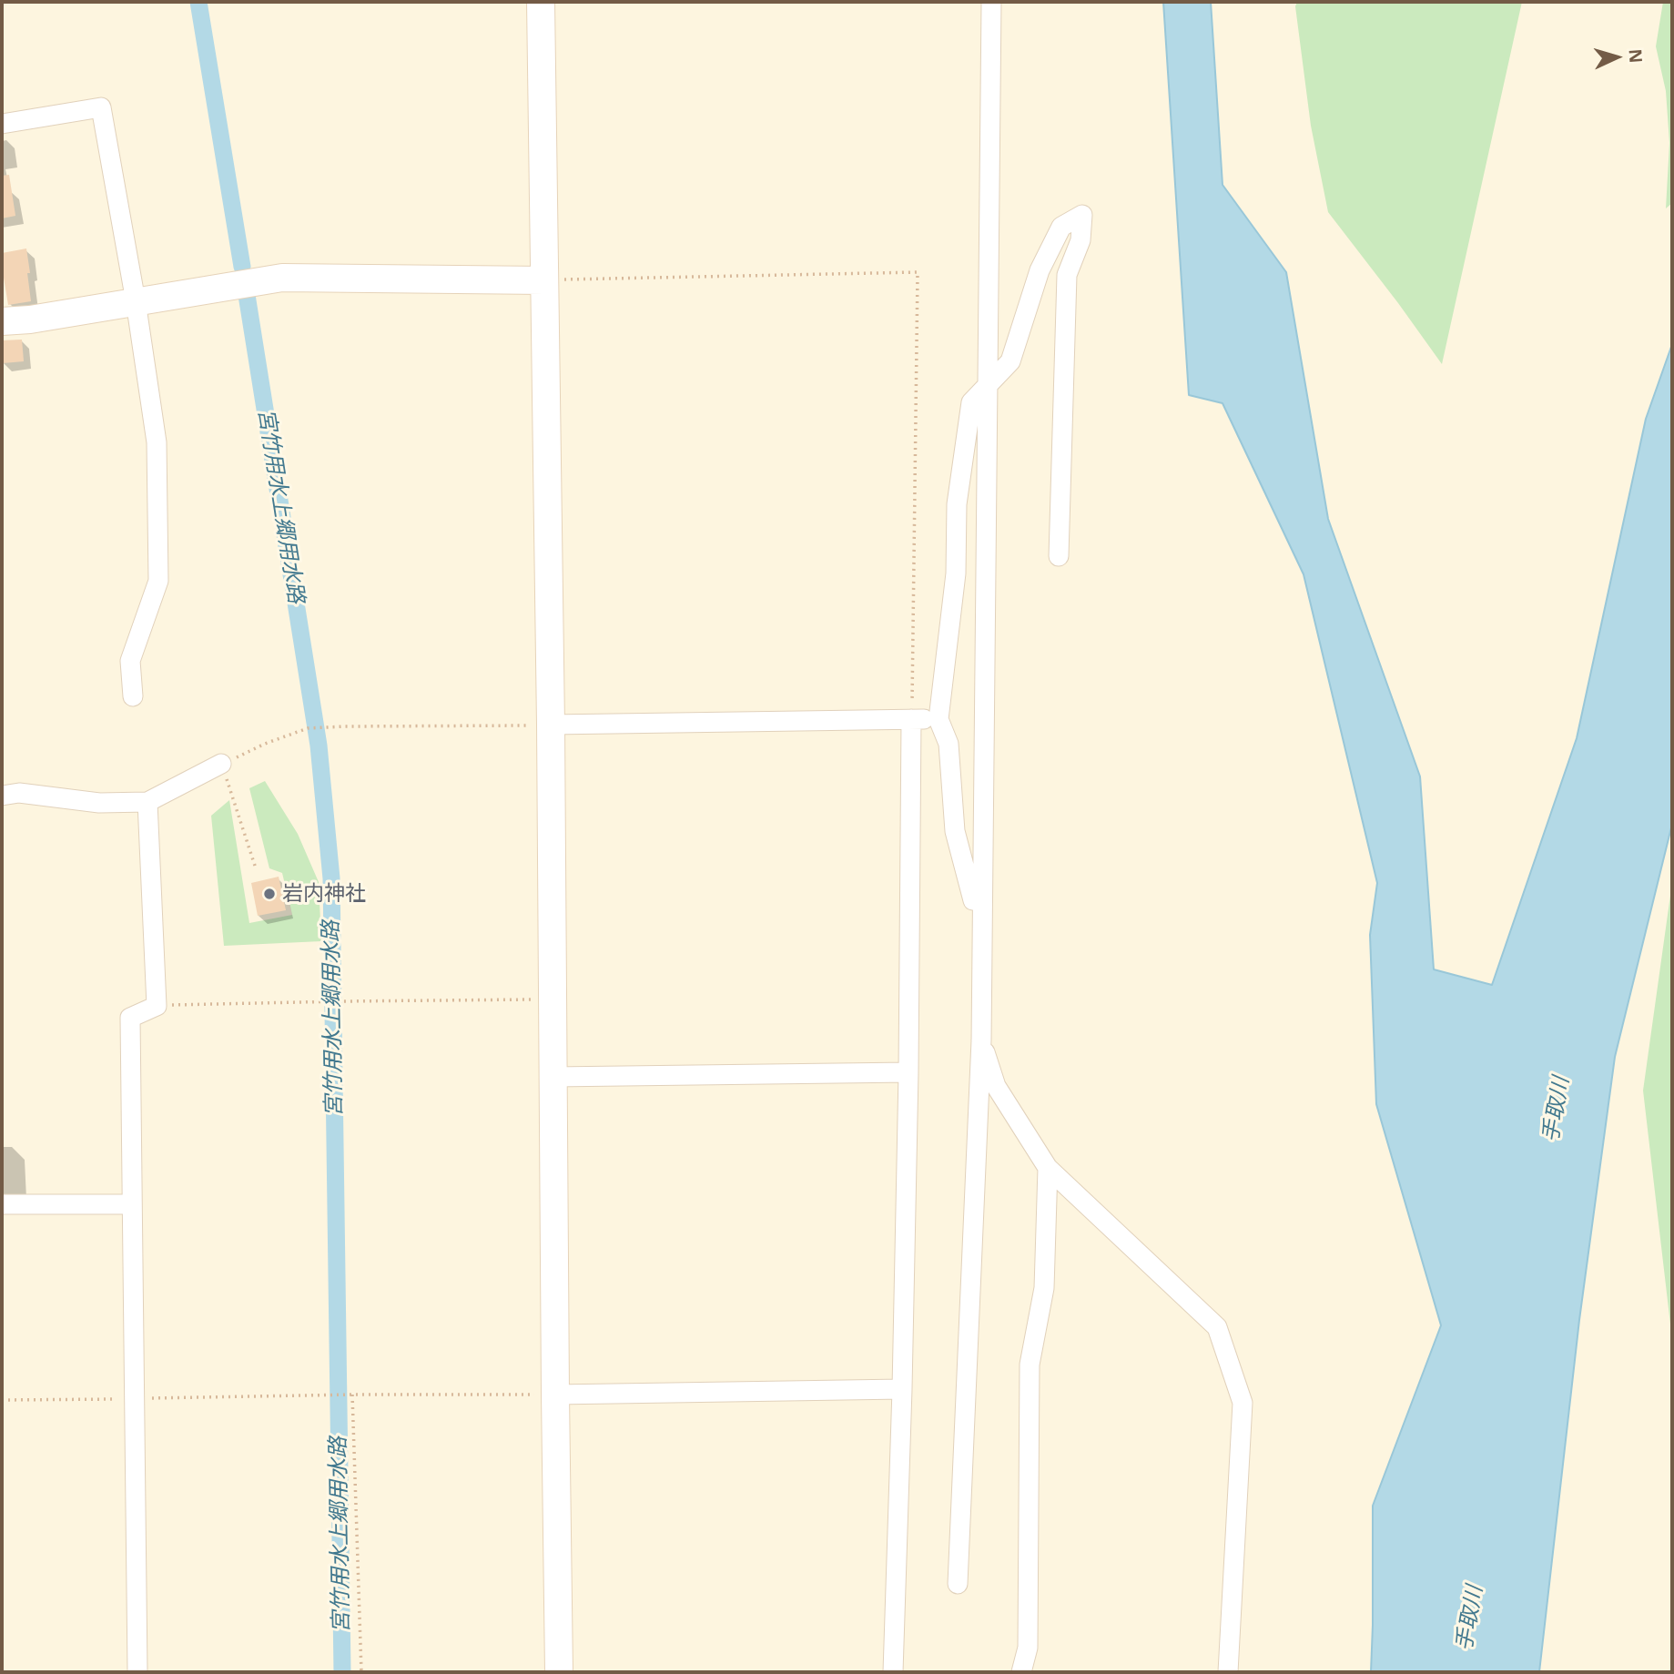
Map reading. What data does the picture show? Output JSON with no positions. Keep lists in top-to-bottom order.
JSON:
{
  "water": ["宮竹用水上郷用水路", "手取川"],
  "places": ["岩内神社"],
  "north": "right"
}
